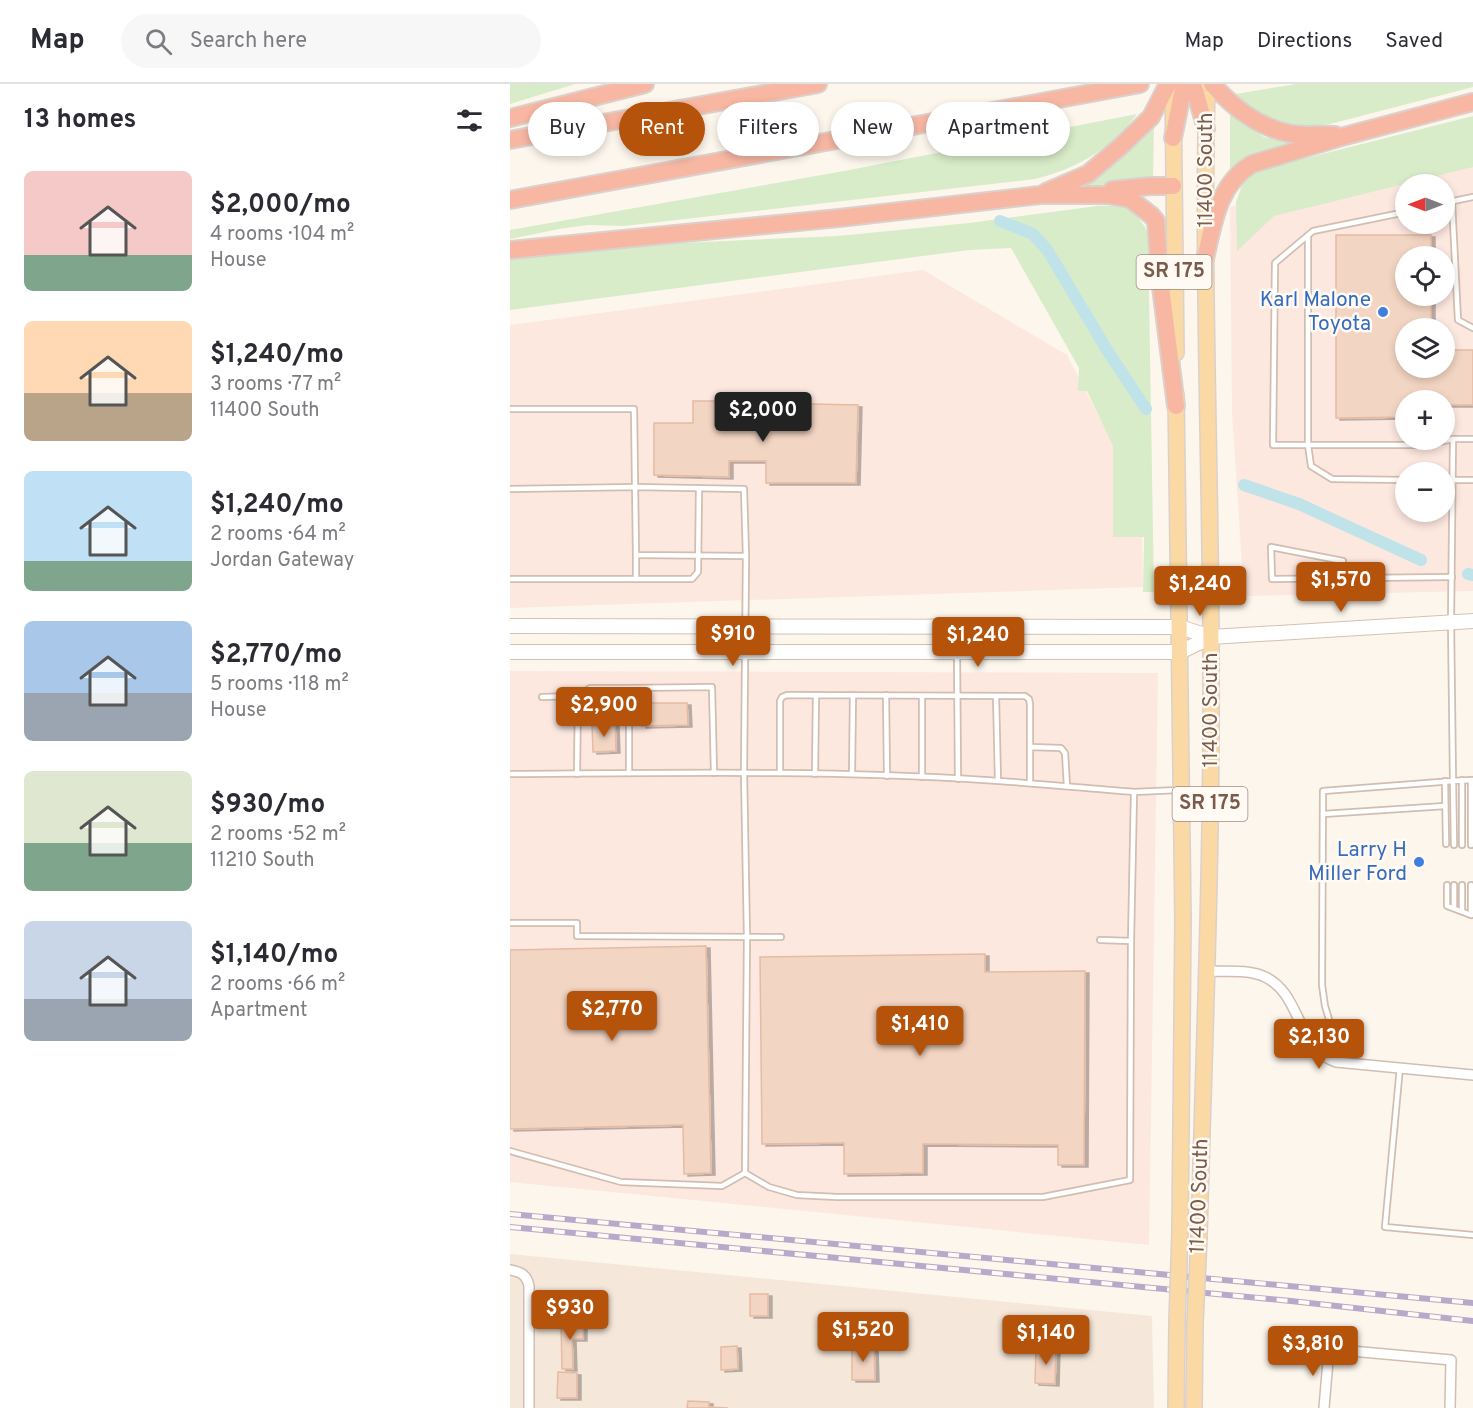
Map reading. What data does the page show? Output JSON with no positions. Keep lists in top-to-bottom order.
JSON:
{
  "streets": {
    "main road": ["11400 South", "SR 175"]
  },
  "places": ["Karl Malone Toyota", "Larry H Miller Ford"],
  "north": "left",
  "page": {
    "header": "Map",
    "search": "Search here",
    "nav": ["Map", "Directions", "Saved"],
    "heading": "13 homes",
    "chip": [
      "Buy",
      "Rent",
      "Filters",
      "New",
      "Apartment"
    ],
    "list": [
      {
        "name": "$2,000/mo",
        "note": "4 rooms · 104 m² · House"
      },
      {
        "name": "$1,240/mo",
        "note": "3 rooms · 77 m² · 11400 South"
      },
      {
        "name": "$1,240/mo",
        "note": "2 rooms · 64 m² · Jordan Gateway"
      },
      {
        "name": "$2,770/mo",
        "note": "5 rooms · 118 m² · House"
      },
      {
        "name": "$930/mo",
        "note": "2 rooms · 52 m² · 11210 South"
      },
      {
        "name": "$1,140/mo",
        "note": "2 rooms · 66 m² · Apartment"
      }
    ],
    "map_buttons": ["+", "−"],
    "price": [
      "$2,000",
      "$1,570",
      "$1,240",
      "$910",
      "$1,240",
      "$2,900",
      "$2,770",
      "$1,410",
      "$2,130",
      "$930",
      "$1,520",
      "$1,140",
      "$3,810"
    ]
  }
}
